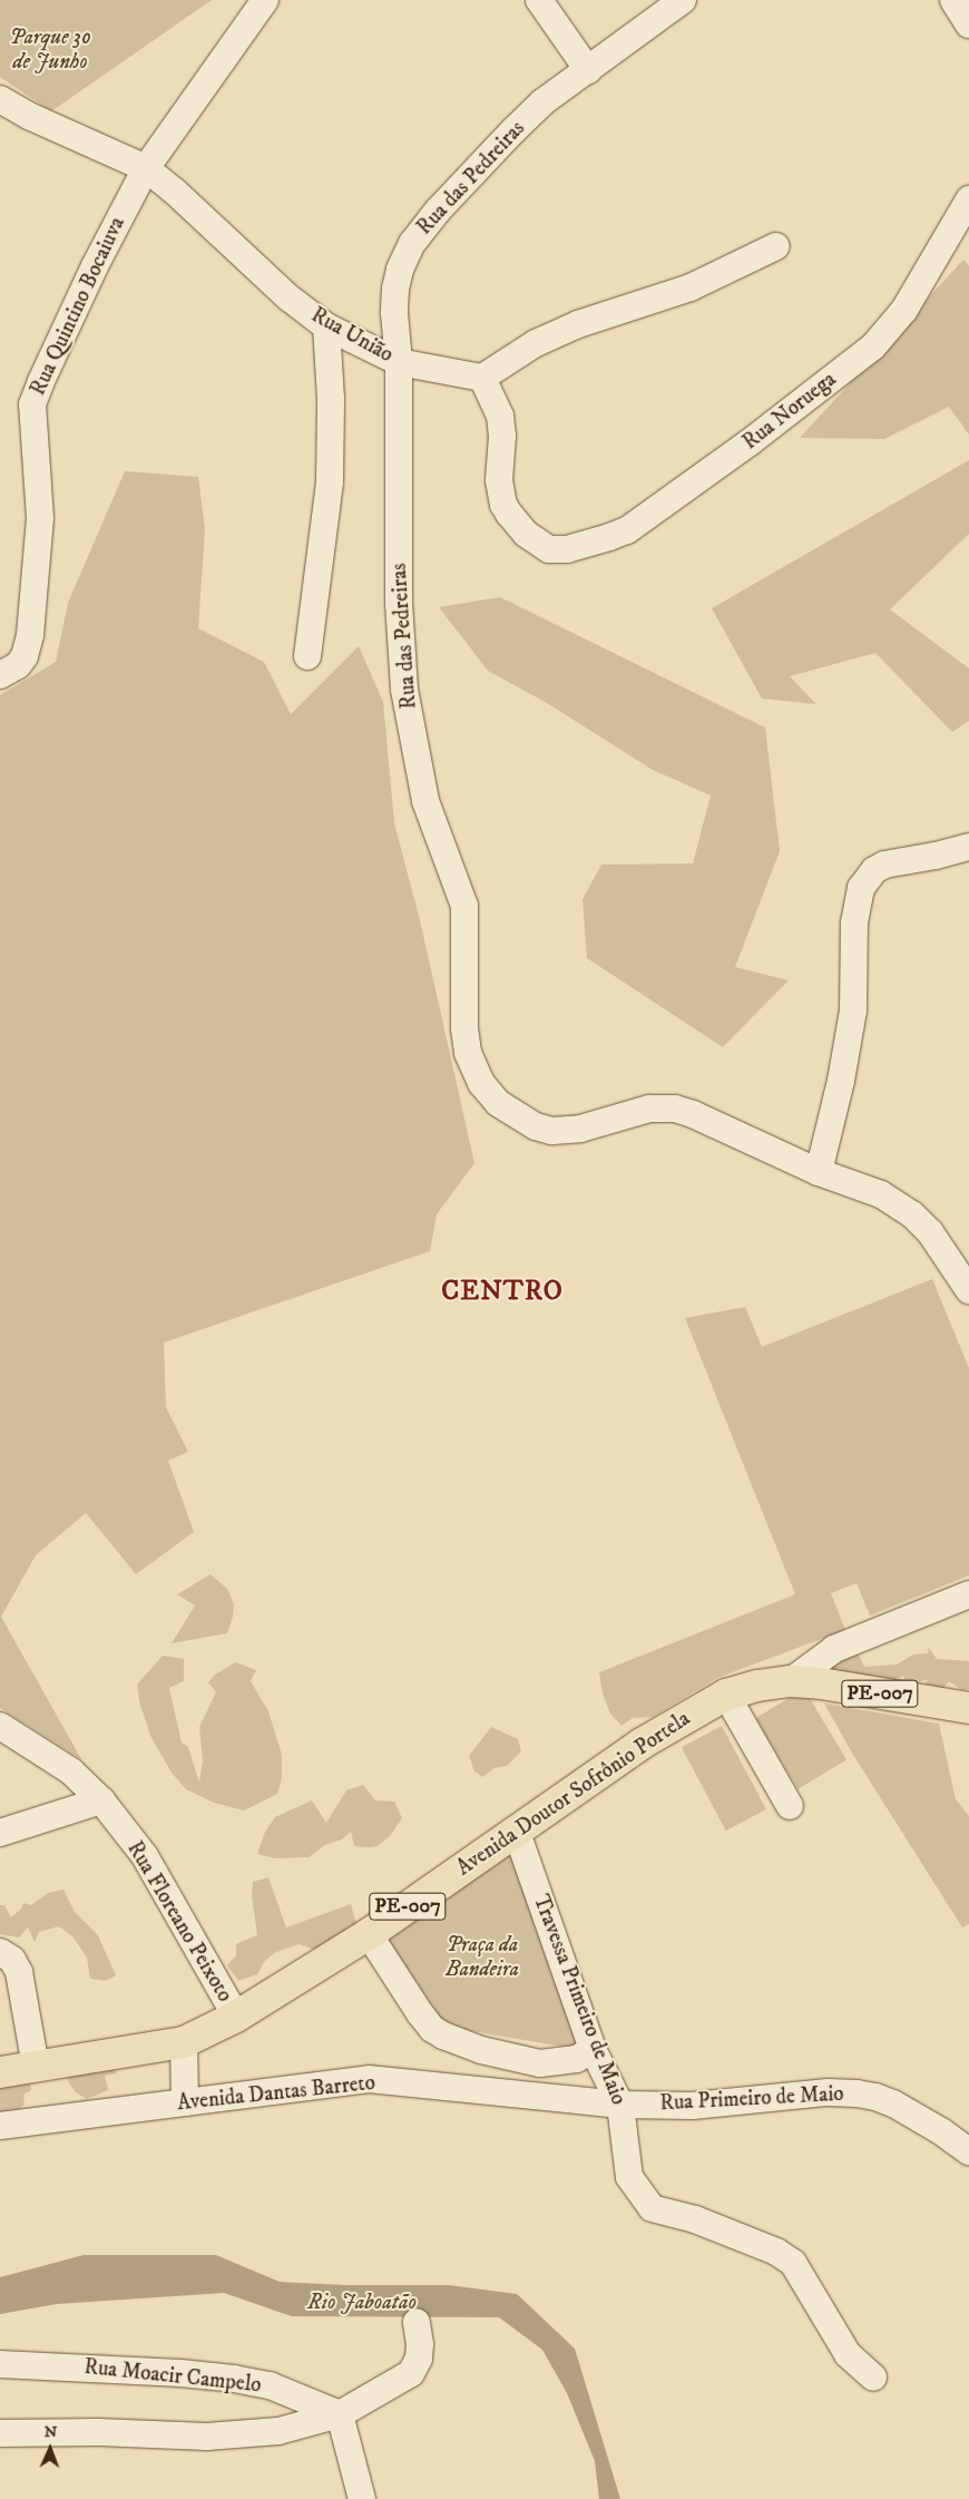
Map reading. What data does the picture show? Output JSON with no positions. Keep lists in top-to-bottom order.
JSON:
{
  "streets": {
    "main road": ["PE-007", "Avenida Doutor Sofrônio Portela"],
    "street": [
      "Rua das Pedreiras",
      "Rua Quintino Bocaiuva",
      "Rua União",
      "Rua Noruega",
      "Rua Floreano Peixoto",
      "Travessa Primeiro de Maio",
      "Avenida Dantas Barreto",
      "Rua Primeiro de Maio",
      "Rua Moacir Campelo"
    ]
  },
  "crossings": [
    ["Rua das Pedreiras", "Rua União"],
    ["Rua Quintino Bocaiuva", "Rua União"],
    ["Rua União", "Rua Noruega"],
    ["PE-007", "Avenida Doutor Sofrônio Portela"],
    ["Avenida Doutor Sofrônio Portela", "Rua Floreano Peixoto"],
    ["Avenida Doutor Sofrônio Portela", "Travessa Primeiro de Maio"],
    ["Travessa Primeiro de Maio", "Avenida Dantas Barreto"],
    ["Travessa Primeiro de Maio", "Rua Primeiro de Maio"],
    ["Avenida Dantas Barreto", "Rua Primeiro de Maio"]
  ],
  "districts": ["CENTRO"],
  "water": ["Rio Jaboatão"],
  "parks": ["Parque 30 de Junho", "Praça da Bandeira"],
  "north": "top"
}
